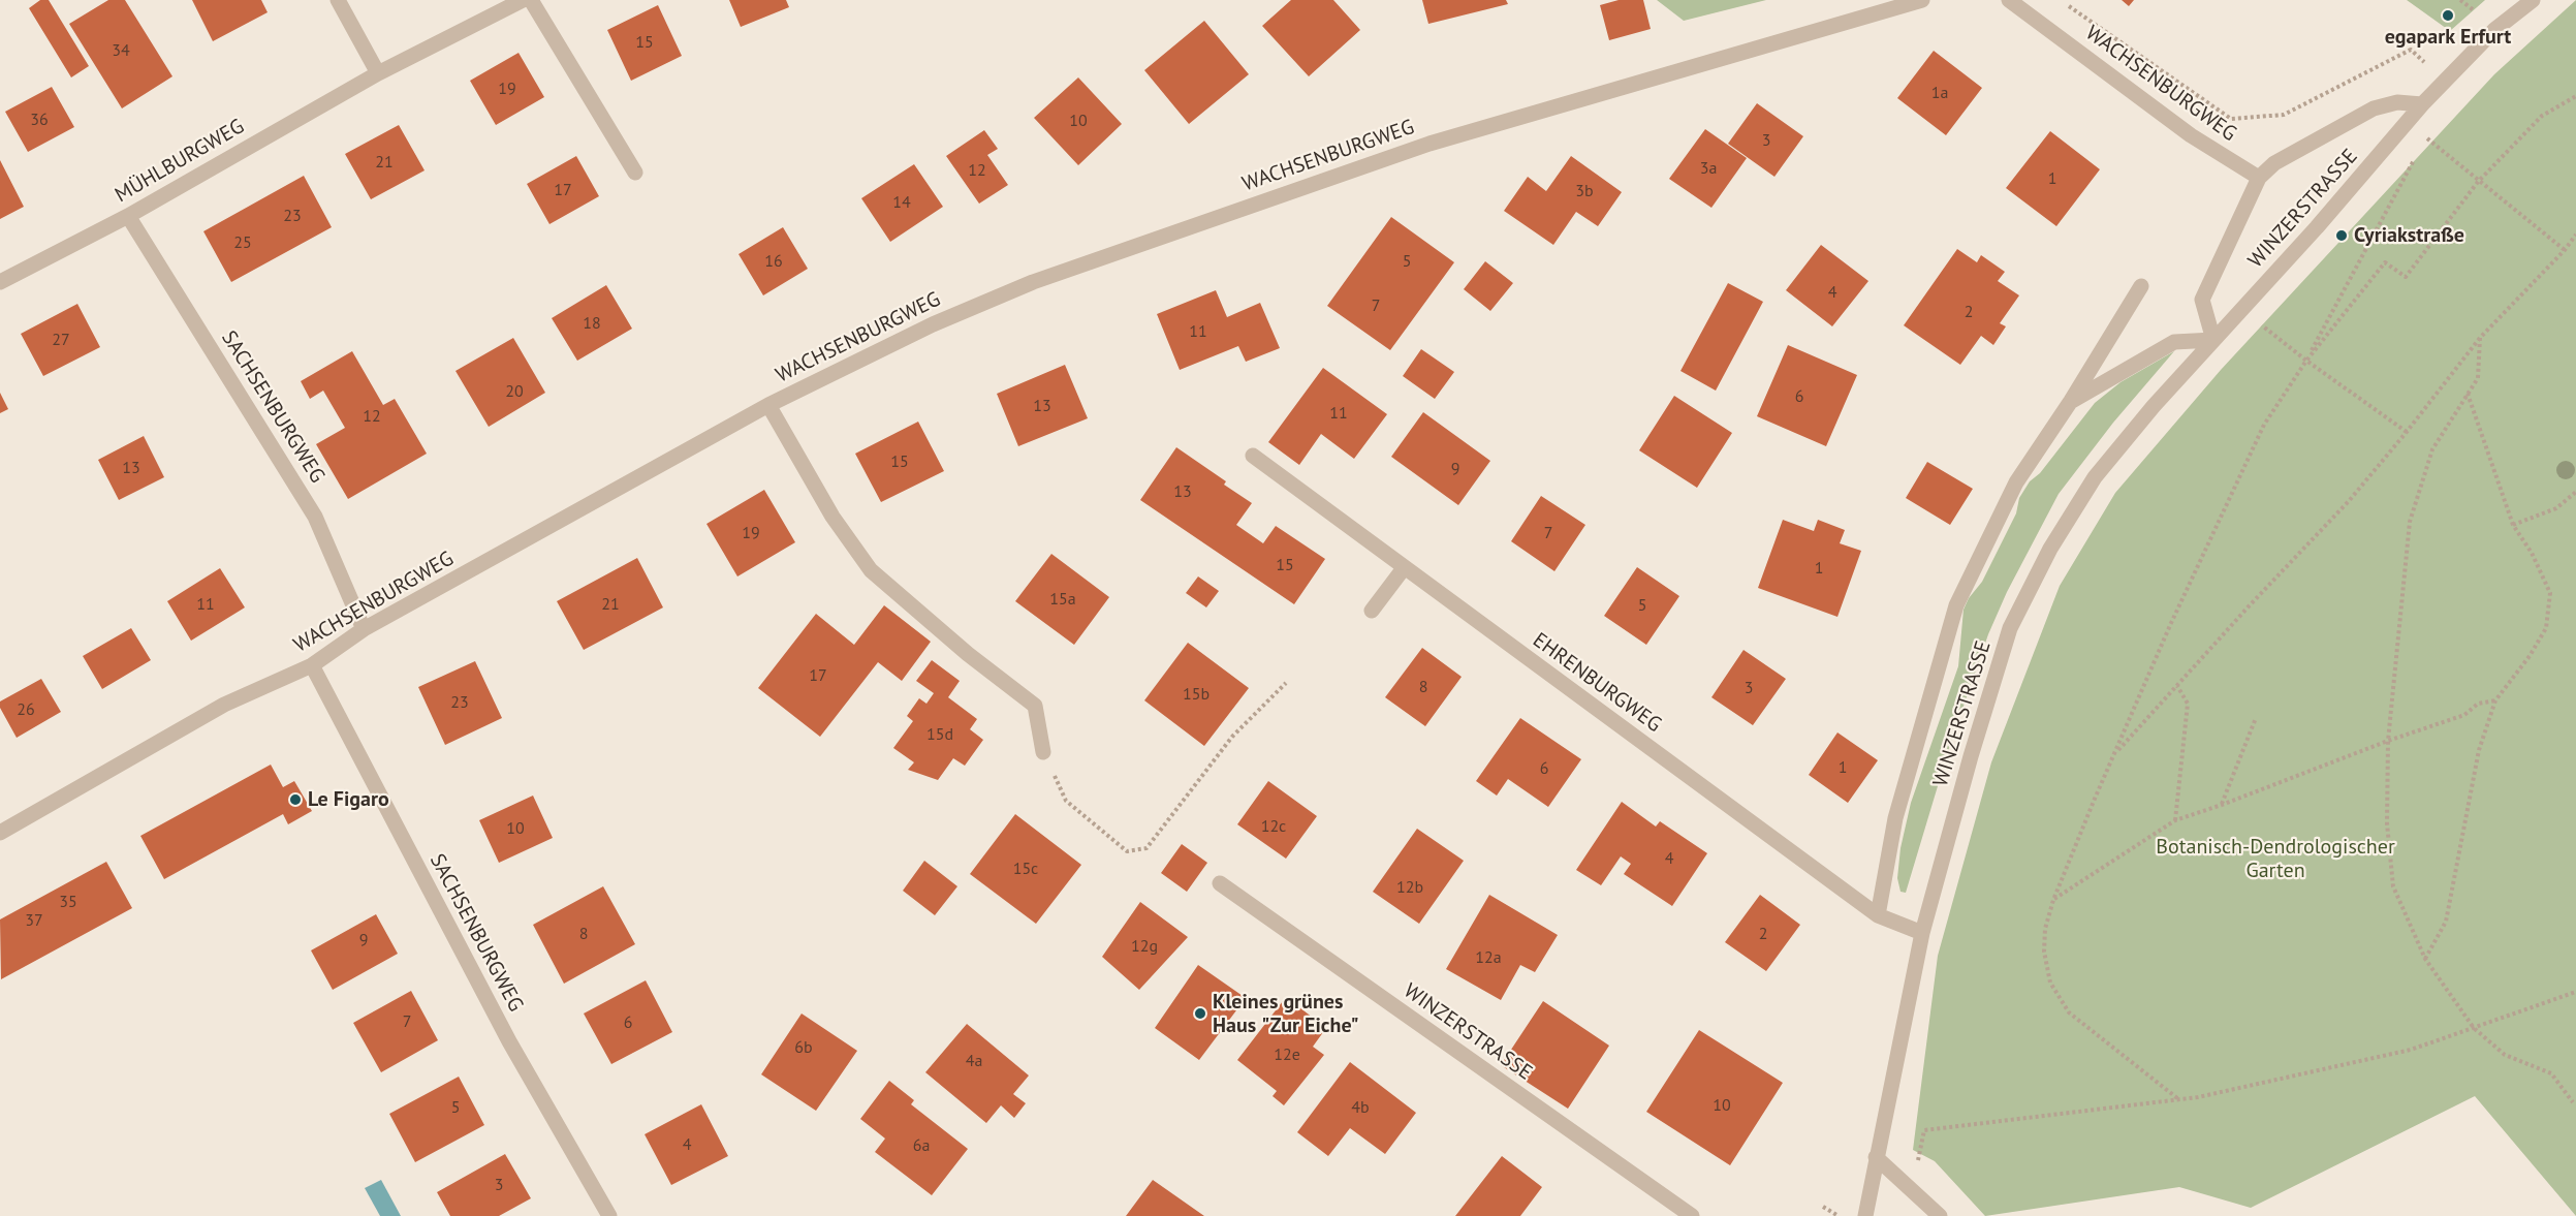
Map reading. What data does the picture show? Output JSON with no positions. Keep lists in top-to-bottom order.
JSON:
{
  "streets": {
    "street": [
      "WACHSENBURGWEG",
      "MÜHLBURGWEG",
      "WINZERSTRASSE",
      "SACHSENBURGWEG",
      "EHRENBURGWEG"
    ]
  },
  "crossings": [
    ["WACHSENBURGWEG", "SACHSENBURGWEG"],
    ["MÜHLBURGWEG", "SACHSENBURGWEG"],
    ["WINZERSTRASSE", "EHRENBURGWEG"]
  ],
  "parks": ["Botanisch-Dendrologischer Garten"],
  "places": [
    "egapark Erfurt",
    "Cyriakstraße",
    "Le Figaro",
    "Kleines grünes Haus \"Zur Eiche\""
  ],
  "house_numbers": [
    "15",
    "34",
    "19",
    "1a",
    "36",
    "10",
    "3",
    "21",
    "3a",
    "12",
    "1",
    "17",
    "3b",
    "14",
    "23",
    "25",
    "16",
    "5",
    "4",
    "7",
    "2",
    "18",
    "11",
    "27",
    "20",
    "6",
    "13",
    "11",
    "12",
    "15",
    "13",
    "9",
    "13",
    "19",
    "7",
    "15",
    "1",
    "15a",
    "11",
    "21",
    "5",
    "17",
    "8",
    "3",
    "15b",
    "23",
    "26",
    "15d",
    "1",
    "6",
    "12c",
    "10",
    "4",
    "15c",
    "12b",
    "35",
    "37",
    "8",
    "2",
    "9",
    "12g",
    "12a",
    "7",
    "6",
    "6b",
    "12e",
    "4a",
    "10",
    "5",
    "4b",
    "4",
    "6a",
    "3"
  ]
}
